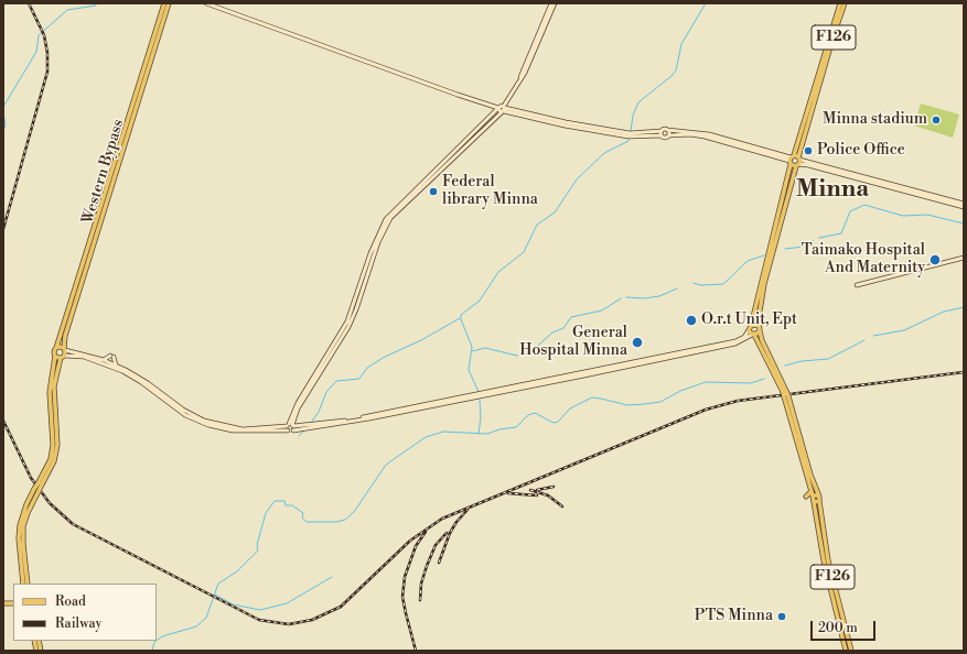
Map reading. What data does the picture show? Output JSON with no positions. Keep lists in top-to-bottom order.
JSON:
{
  "streets": {
    "main road": ["F126", "Western Bypass"]
  },
  "districts": ["Minna"],
  "places": [
    "Minna stadium",
    "Police Office",
    "Federal library Minna",
    "Taimako Hospital And Maternity",
    "O.r.t Unit, Ept",
    "General Hospital Minna",
    "PTS Minna"
  ],
  "legend": ["Road", "Railway"],
  "scale_bar": "200 m"
}
